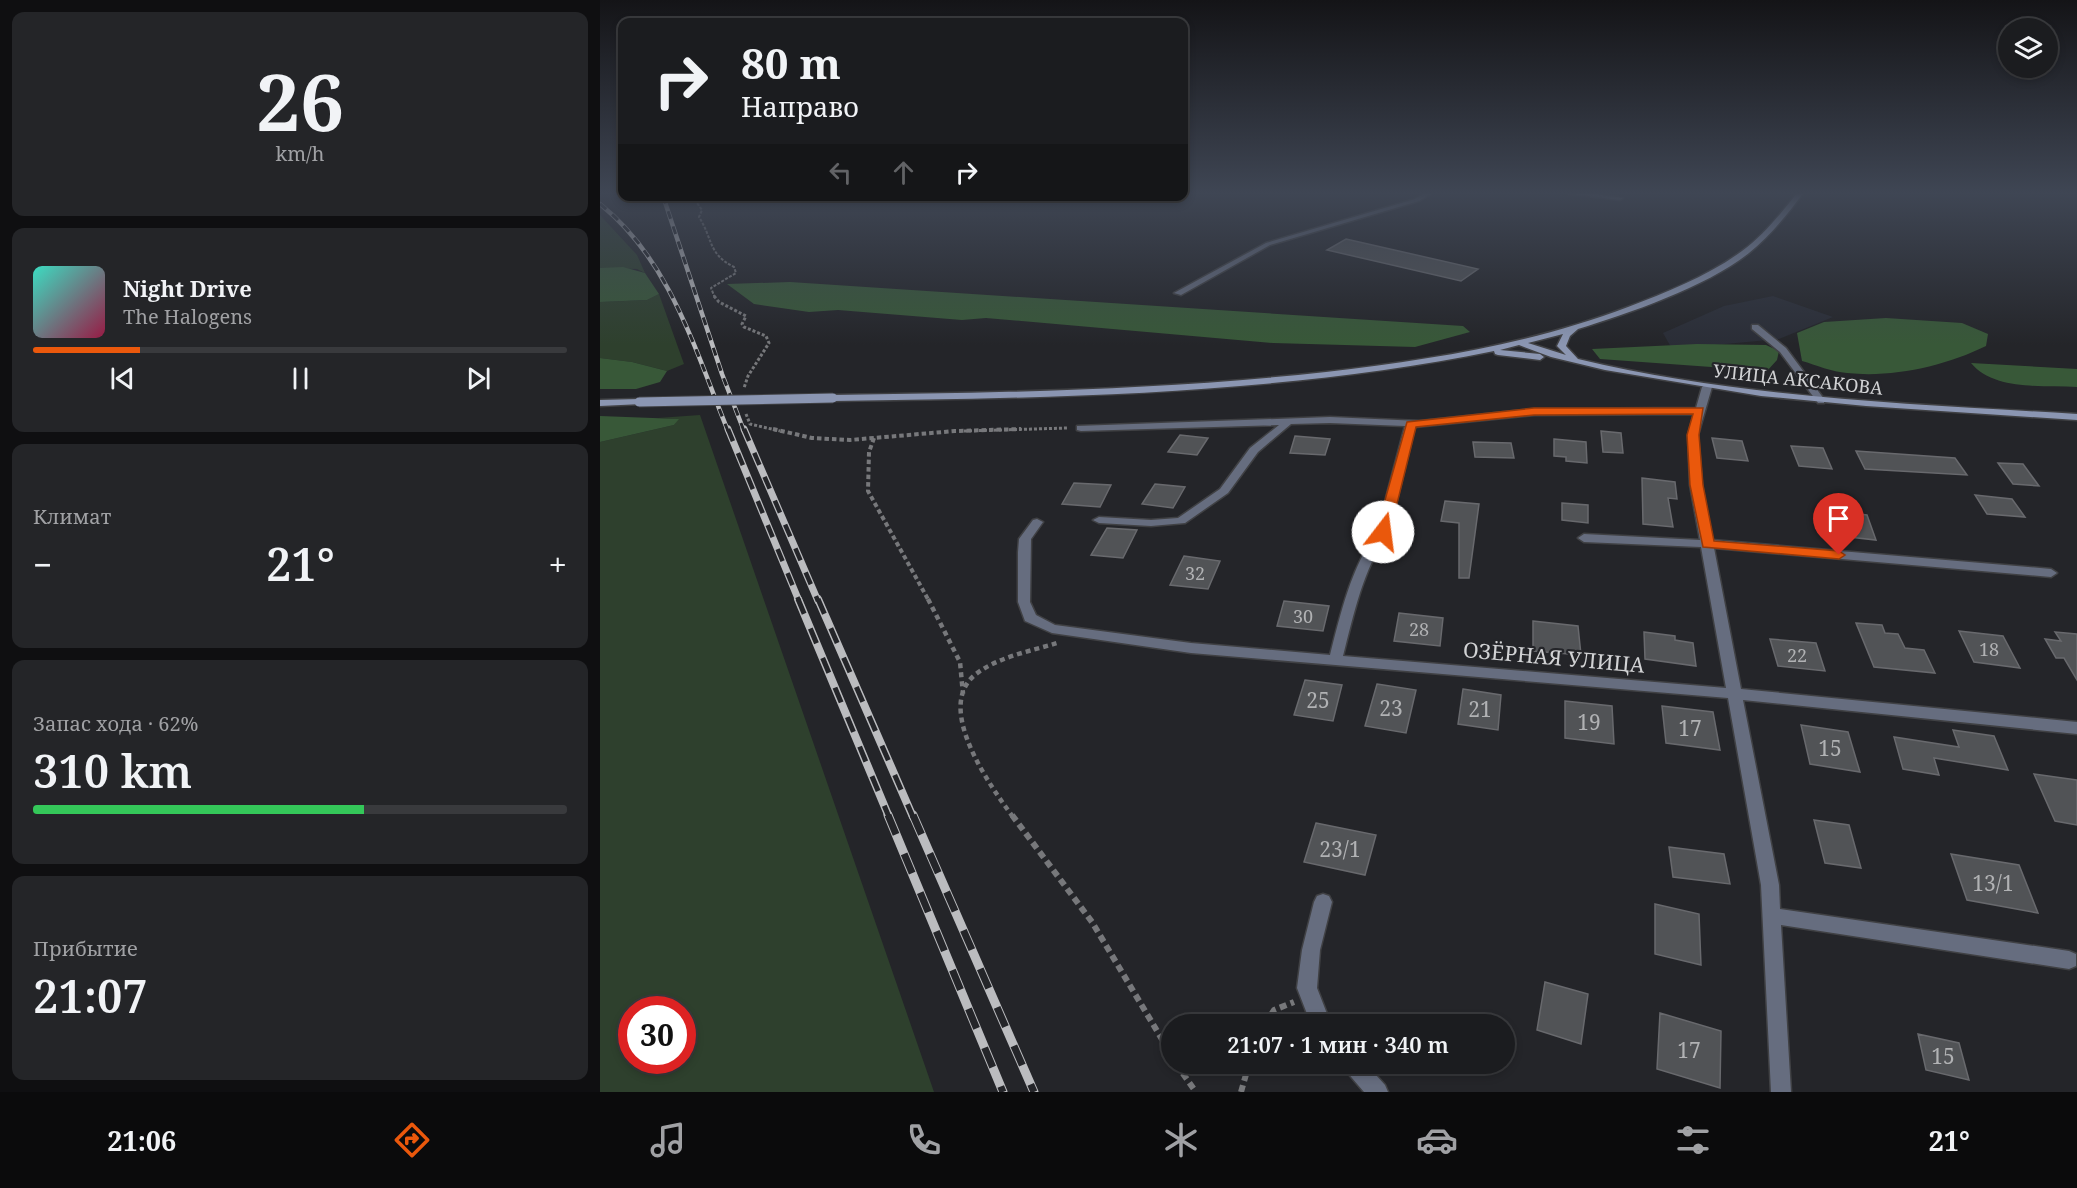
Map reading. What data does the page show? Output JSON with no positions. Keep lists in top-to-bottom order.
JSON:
{
  "streets": {
    "main road": ["УЛИЦА АКСАКОВА"],
    "street": ["ОЗЁРНАЯ УЛИЦА"]
  },
  "house_numbers": [
    "32",
    "30",
    "28",
    "18",
    "22",
    "25",
    "23",
    "21",
    "19",
    "17",
    "15",
    "23/1",
    "13/1",
    "17",
    "15"
  ],
  "page": {
    "tile": [
      ["26", "km/h"],
      "Климат",
      ["Запас хода · 62%", "310 km"],
      ["Прибытие", "21:07"]
    ],
    "turn": ["80 m", "Направо"],
    "song": ["Night Drive", "The Halogens"],
    "heat": ["−", "21°", "+"],
    "limit": "30",
    "trip": "21:07 · 1 мин · 340 m",
    "tabs": ["21:06", "21°"]
  }
}
